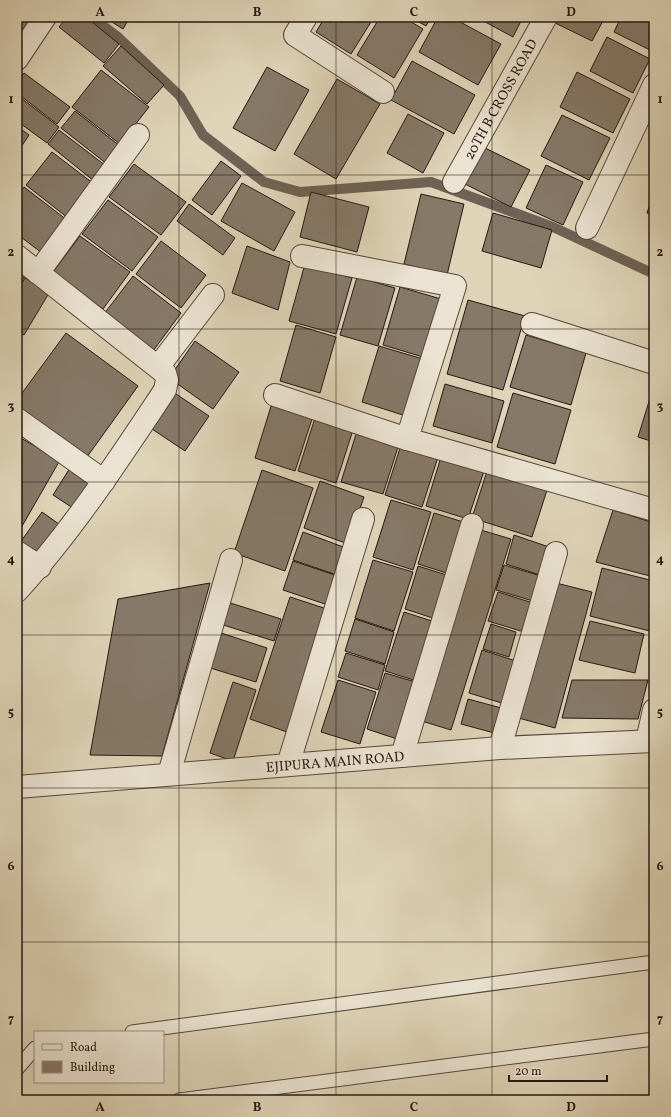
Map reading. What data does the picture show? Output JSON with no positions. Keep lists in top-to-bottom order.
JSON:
{
  "streets": {
    "street": ["20TH B CROSS ROAD", "EJIPURA MAIN ROAD"]
  },
  "legend": ["Road", "Building"],
  "scale_bar": "20 m",
  "grid": {
    "columns": [
      "A",
      "B",
      "C",
      "D"
    ],
    "rows": [
      "1",
      "2",
      "3",
      "4",
      "5",
      "6",
      "7"
    ]
  }
}
